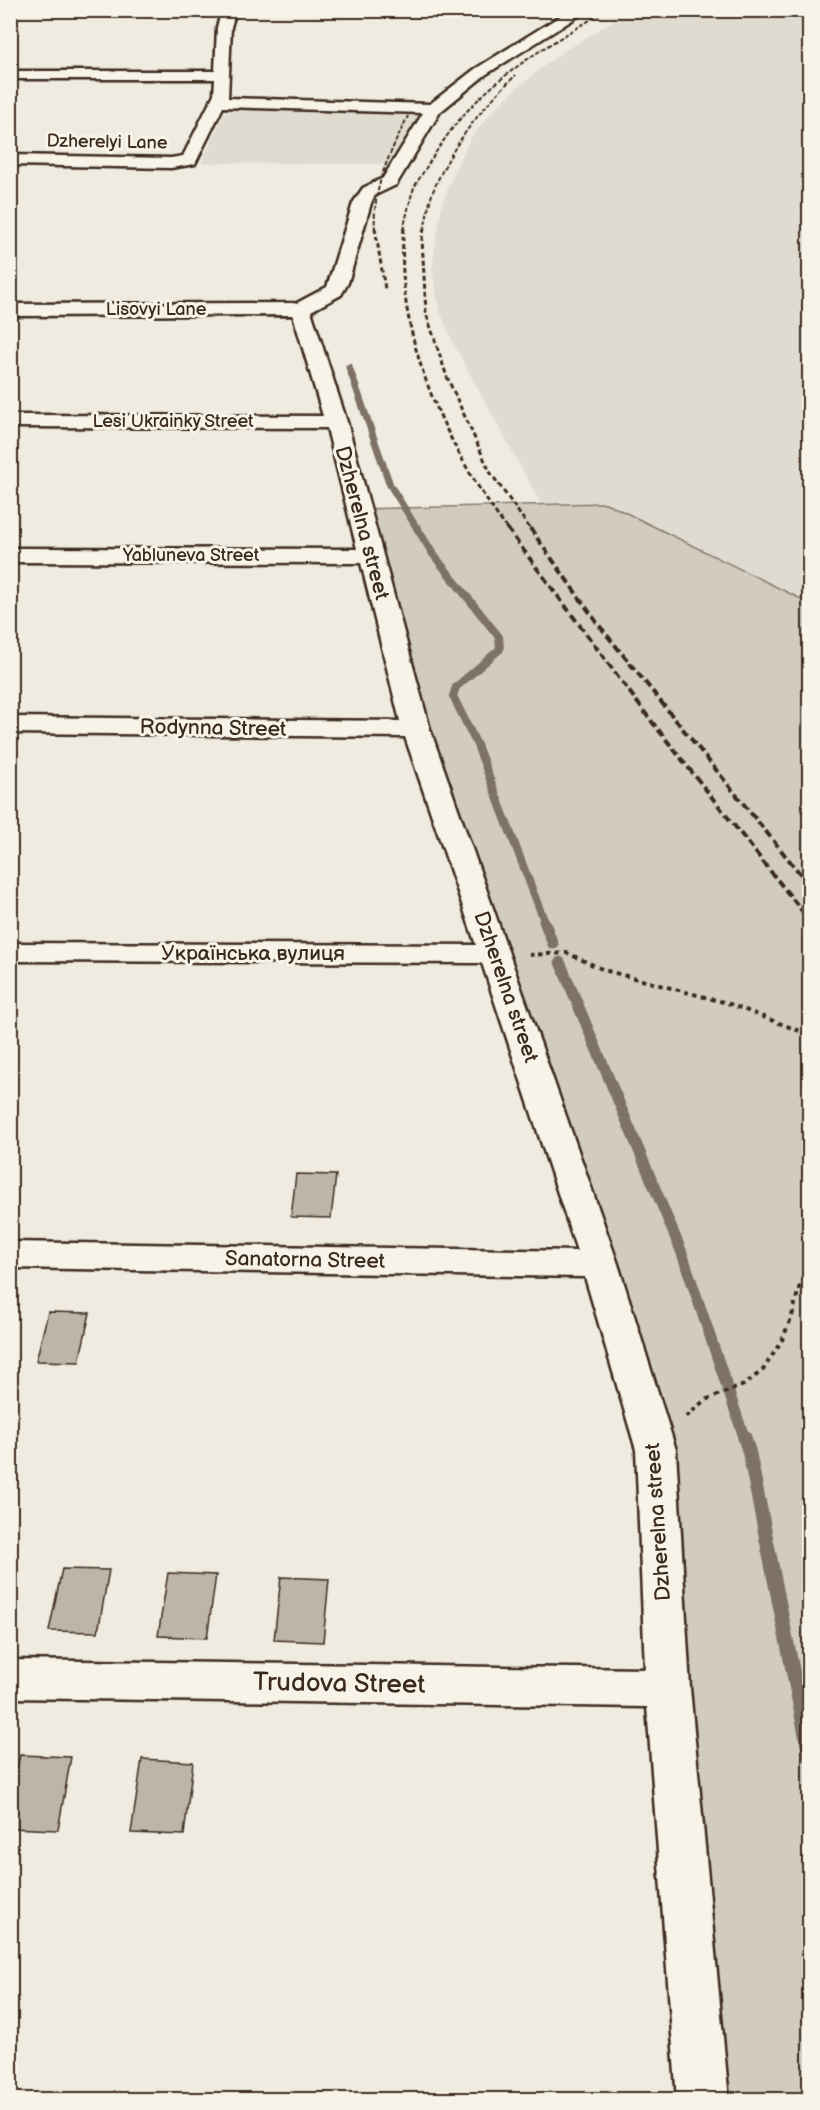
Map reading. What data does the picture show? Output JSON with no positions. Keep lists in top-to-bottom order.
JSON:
{
  "streets": {
    "street": [
      "Dzherelyi Lane",
      "Lisovyi Lane",
      "Lesi Ukrainky Street",
      "Dzherelna street",
      "Yabluneva Street",
      "Rodynna Street",
      "Українська вулиця",
      "Sanatorna Street",
      "Trudova Street"
    ]
  },
  "crossings": [
    ["Lisovyi Lane", "Dzherelna street"],
    ["Lesi Ukrainky Street", "Dzherelna street"],
    ["Dzherelna street", "Yabluneva Street"],
    ["Dzherelna street", "Rodynna Street"],
    ["Dzherelna street", "Українська вулиця"],
    ["Dzherelna street", "Sanatorna Street"],
    ["Dzherelna street", "Trudova Street"]
  ]
}
